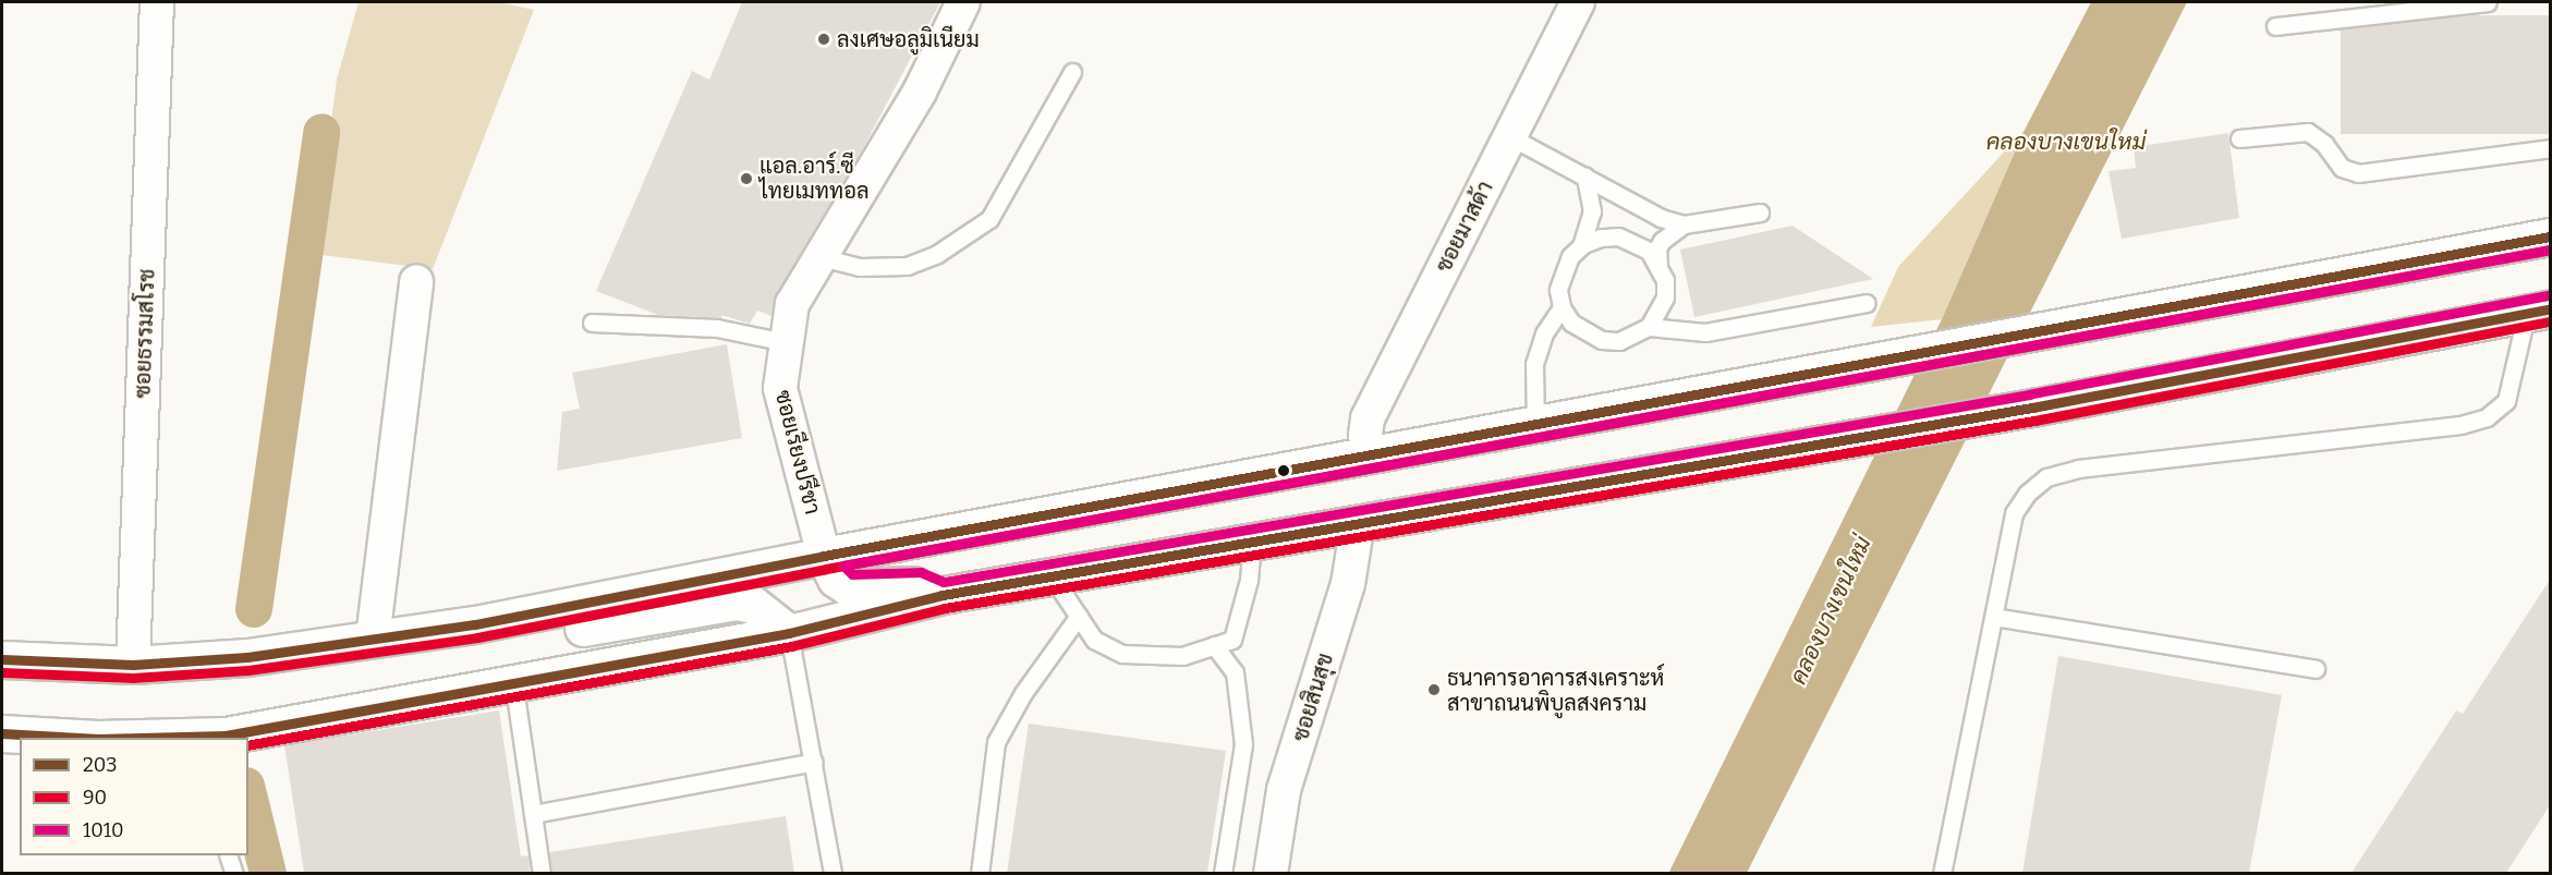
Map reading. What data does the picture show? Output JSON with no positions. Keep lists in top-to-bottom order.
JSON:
{
  "streets": {
    "street": [
      "ซอยมาสด้า",
      "ซอยธรรมสโรช",
      "ซอยเรียงปรีชา",
      "ซอยสินสุข"
    ]
  },
  "water": ["คลองบางเขนใหม่"],
  "places": ["ลงเศษอลูมิเนียม", "แอล.อาร์.ซี ไทยเมททอล", "ธนาคารอาคารสงเคราะห์ สาขาถนนพิบูลสงคราม"],
  "lines": ["transit line 203", "transit line 90", "transit line 1010"],
  "legend": ["203", "90", "1010"]
}
